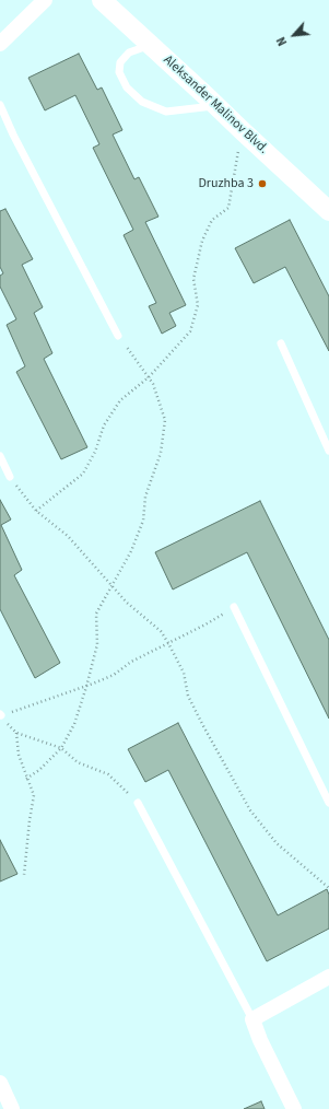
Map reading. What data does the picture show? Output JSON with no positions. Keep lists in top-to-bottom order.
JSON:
{
  "streets": {
    "street": ["Aleksander Malinov Blvd."]
  },
  "places": ["Druzhba 3"],
  "north": "bottom left"
}
